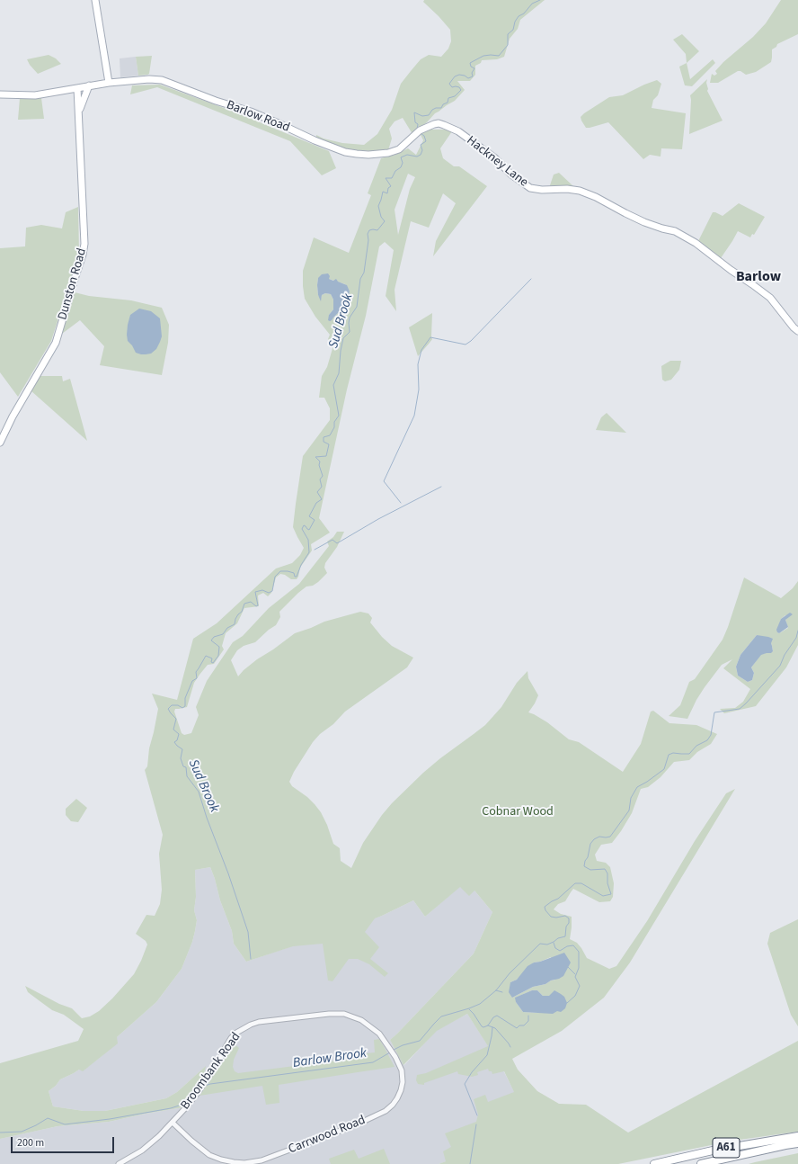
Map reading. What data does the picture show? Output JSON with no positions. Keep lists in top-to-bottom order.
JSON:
{
  "streets": {
    "highway": ["A61"],
    "main road": ["Barlow Road", "Hackney Lane", "Dunston Road"],
    "street": ["Broombank Road", "Carrwood Road"]
  },
  "crossings": [
    ["Barlow Road", "Hackney Lane"],
    ["Barlow Road", "Dunston Road"],
    ["Broombank Road", "Carrwood Road"]
  ],
  "districts": ["Barlow"],
  "water": ["Sud Brook", "Barlow Brook"],
  "parks": ["Cobnar Wood"],
  "scale_bar": "200 m"
}
